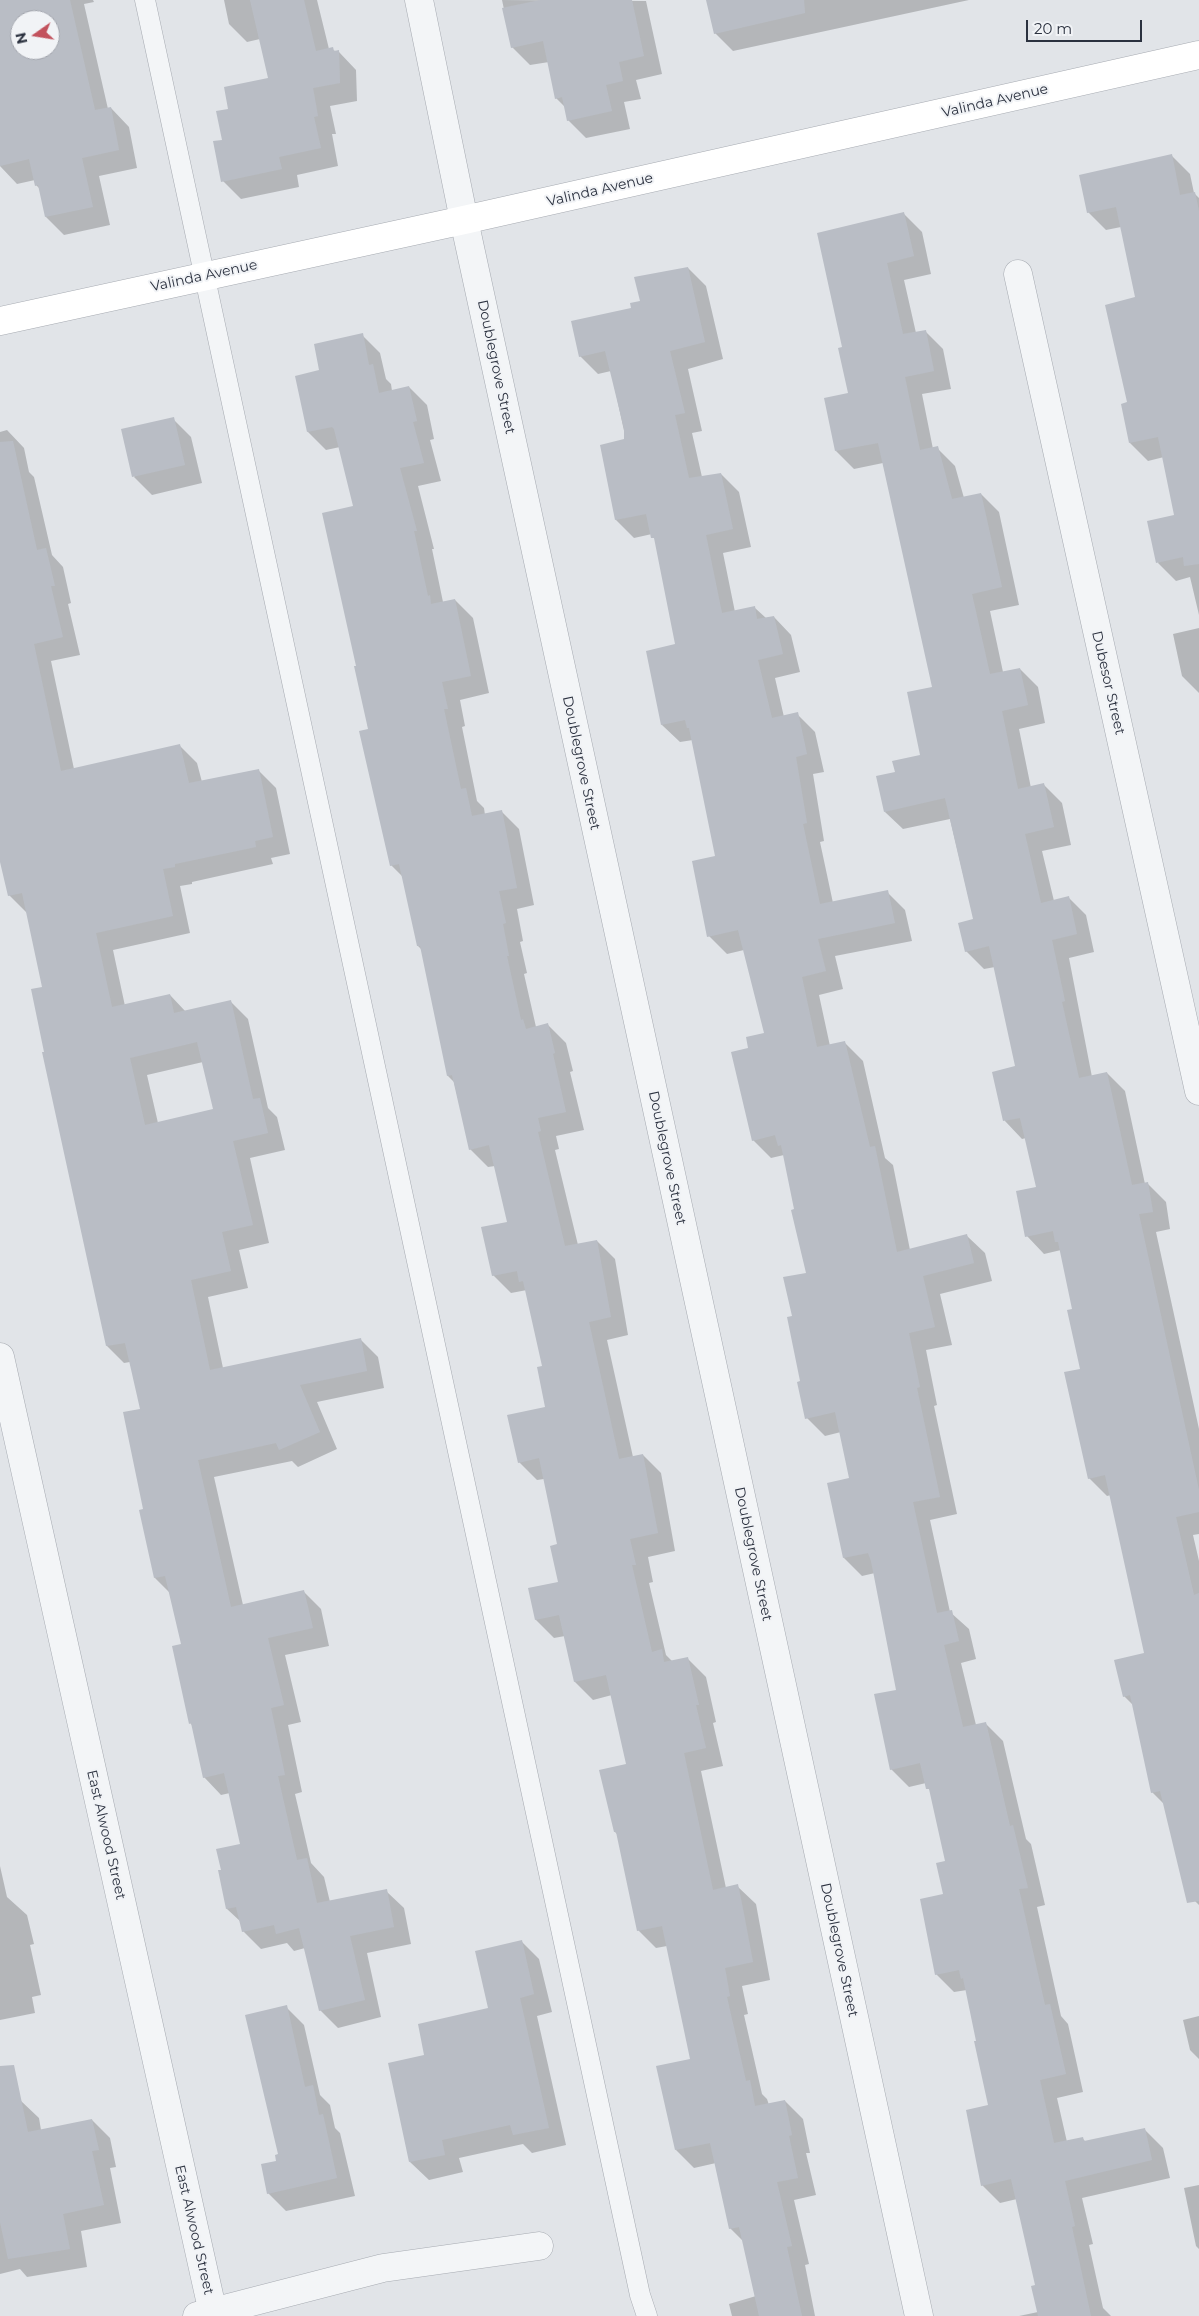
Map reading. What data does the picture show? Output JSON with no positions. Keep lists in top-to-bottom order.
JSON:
{
  "streets": {
    "main road": ["Valinda Avenue"],
    "street": ["Doublegrove Street", "Dubesor Street", "East Alwood Street"]
  },
  "crossings": [
    ["Valinda Avenue", "Doublegrove Street"]
  ],
  "scale_bar": "20 m",
  "north": "left"
}
